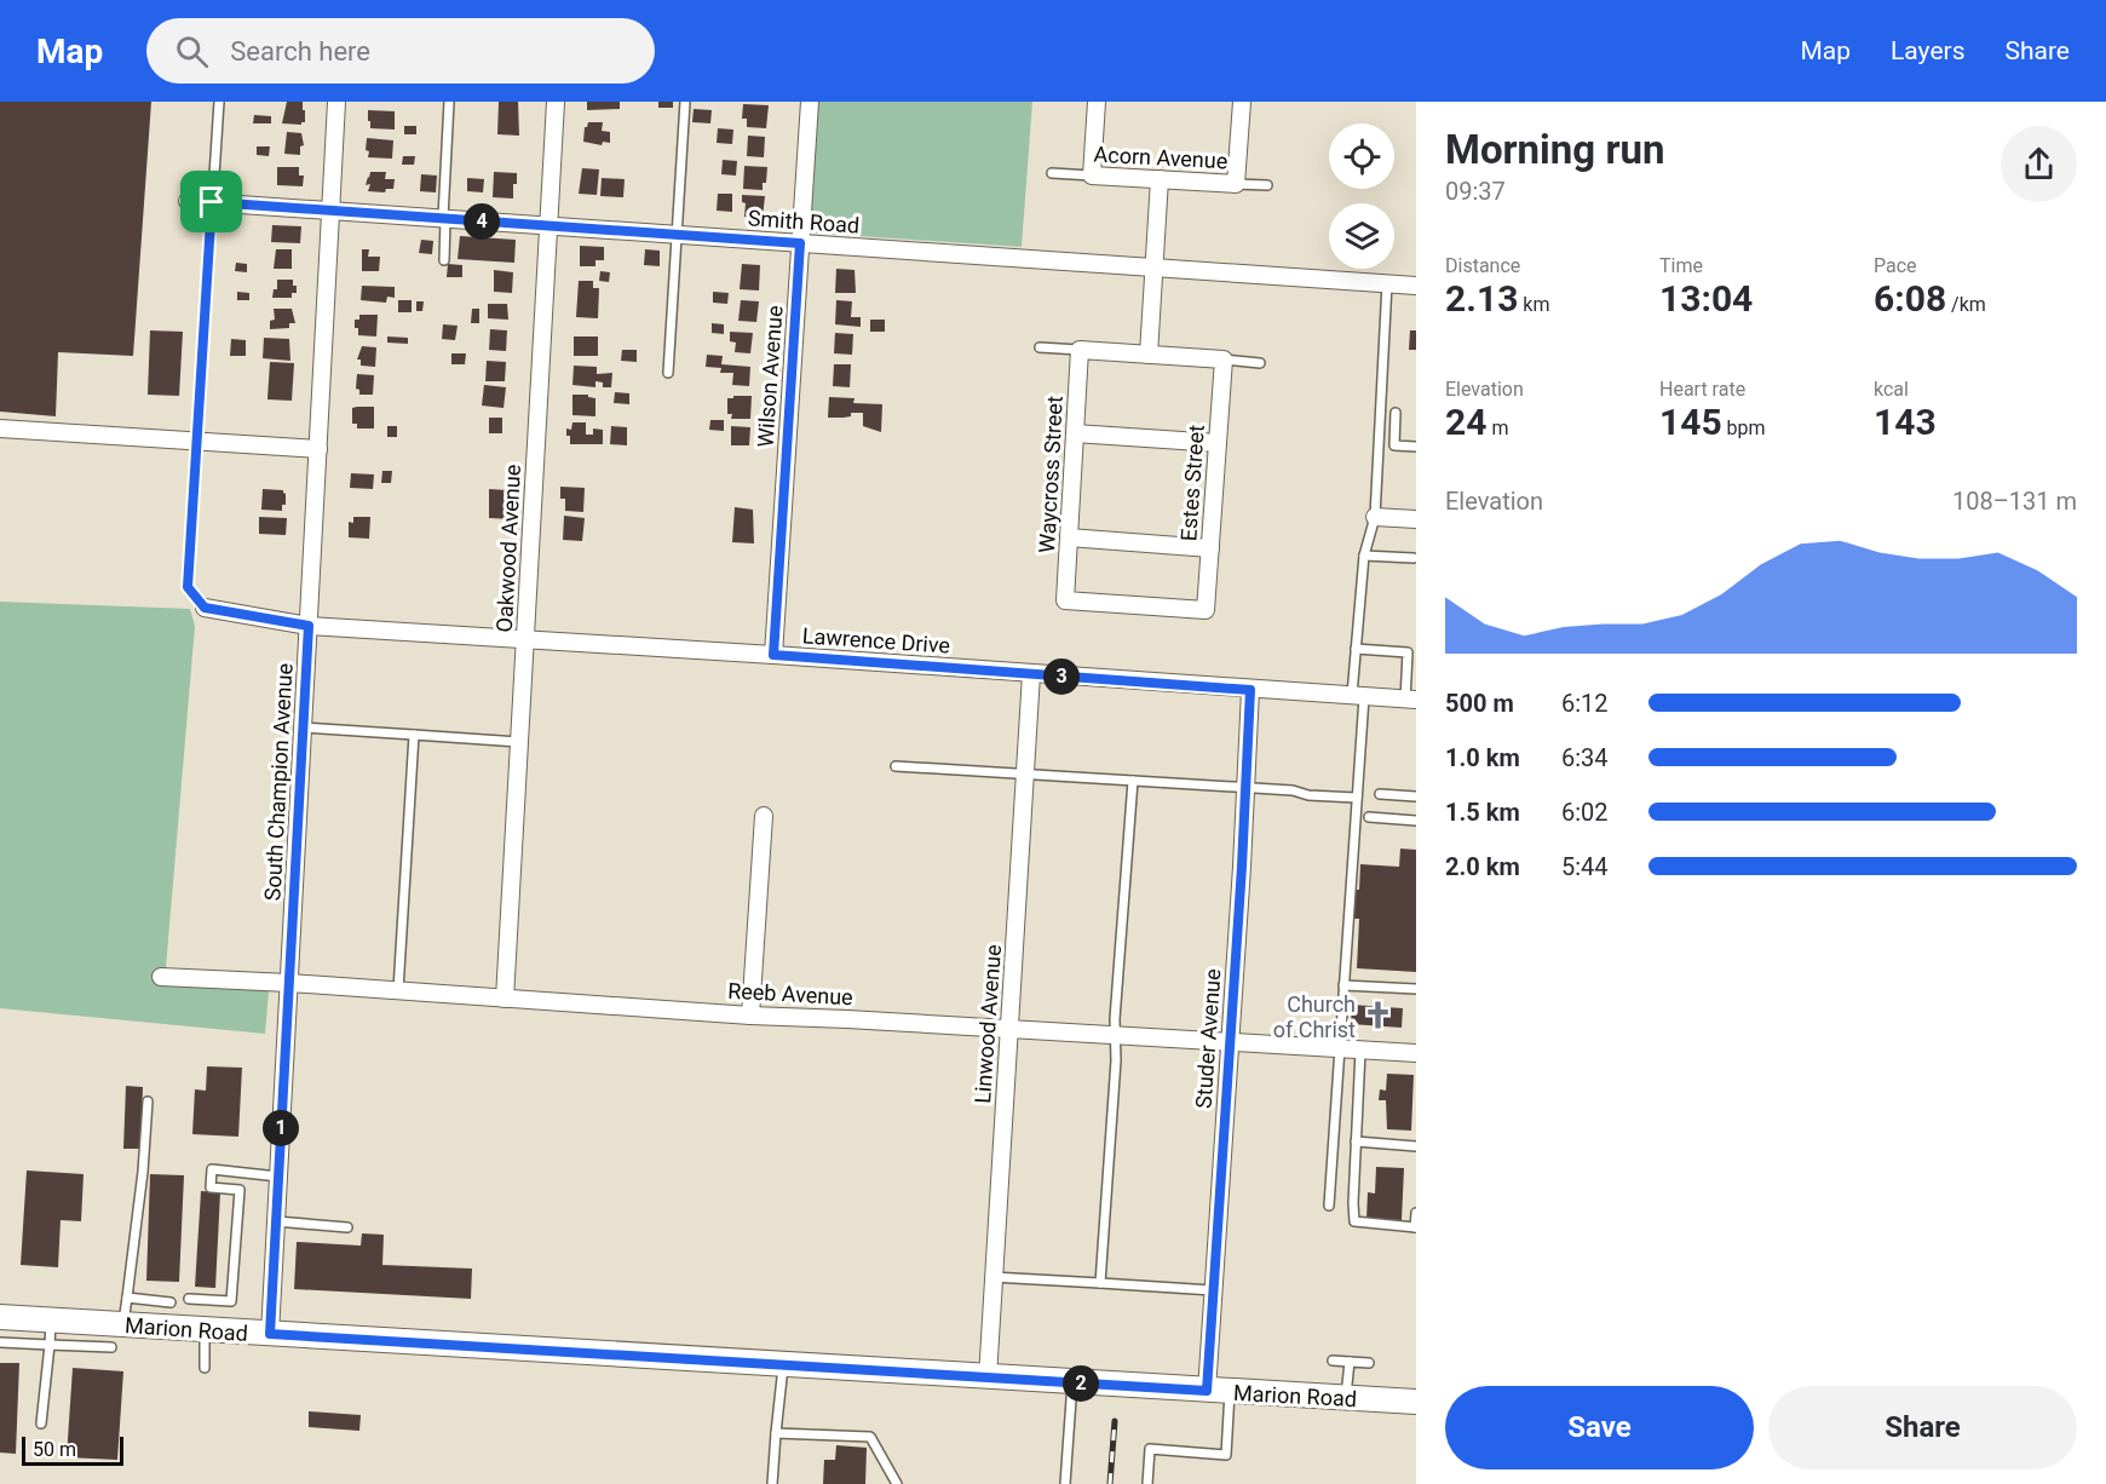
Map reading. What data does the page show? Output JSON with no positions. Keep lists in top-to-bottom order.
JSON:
{
  "streets": {
    "street": [
      "Acorn Avenue",
      "Smith Road",
      "Wilson Avenue",
      "Waycross Street",
      "Estes Street",
      "Oakwood Avenue",
      "Lawrence Drive",
      "South Champion Avenue",
      "Reeb Avenue",
      "Linwood Avenue",
      "Studer Avenue",
      "Marion Road"
    ]
  },
  "crossings": [
    ["Smith Road", "Wilson Avenue"],
    ["Smith Road", "Oakwood Avenue"],
    ["Smith Road", "South Champion Avenue"],
    ["Wilson Avenue", "Lawrence Drive"],
    ["Waycross Street", "Estes Street"],
    ["Oakwood Avenue", "Lawrence Drive"],
    ["Oakwood Avenue", "Reeb Avenue"],
    ["Lawrence Drive", "South Champion Avenue"],
    ["Lawrence Drive", "Linwood Avenue"],
    ["Lawrence Drive", "Studer Avenue"],
    ["South Champion Avenue", "Reeb Avenue"],
    ["South Champion Avenue", "Marion Road"],
    ["Reeb Avenue", "Linwood Avenue"],
    ["Reeb Avenue", "Studer Avenue"],
    ["Linwood Avenue", "Marion Road"],
    ["Studer Avenue", "Marion Road"]
  ],
  "places": {
    "church": ["Church of Christ"]
  },
  "scale_bar": "50 m",
  "page": {
    "header": "Map",
    "search": "Search here",
    "nav": ["Map", "Layers", "Share"],
    "heading": ["Morning run", "09:37"],
    "pins": [
      "4",
      "3",
      "1",
      "2"
    ],
    "stats": [
      ["Distance", "2.13 km"],
      ["Time", "13:04"],
      ["Pace", "6:08 /km"],
      ["Elevation", "24 m"],
      ["Heart rate", "145 bpm"],
      ["kcal", "143"]
    ],
    "chart": ["Elevation", "108–131 m"],
    "list": [
      {
        "name": "500 m",
        "note": "6:12"
      },
      {
        "name": "1.0 km",
        "note": "6:34"
      },
      {
        "name": "1.5 km",
        "note": "6:02"
      },
      {
        "name": "2.0 km",
        "note": "5:44"
      }
    ],
    "buttons": ["Save", "Share"],
    "scale": "50 m"
  }
}
